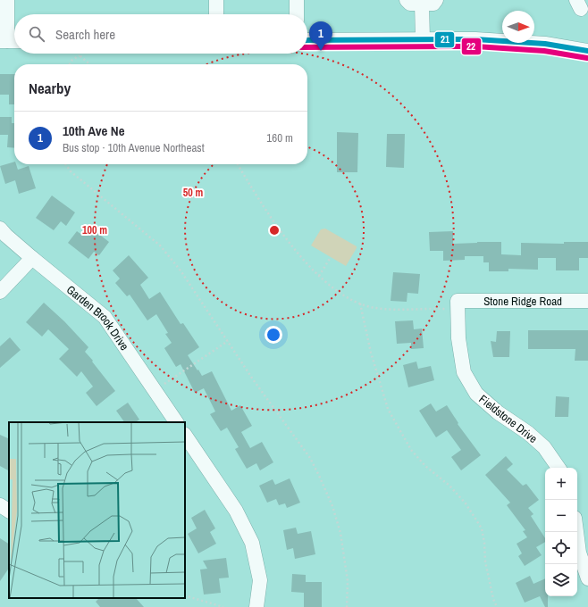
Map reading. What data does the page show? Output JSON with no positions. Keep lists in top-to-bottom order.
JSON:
{
  "streets": {
    "street": ["Stone Ridge Road", "Garden Brook Drive", "Fieldstone Drive"]
  },
  "crossings": [
    ["Stone Ridge Road", "Fieldstone Drive"]
  ],
  "lines": ["transit line 21", "transit line 22"],
  "north": "right",
  "page": {
    "search": "Search here",
    "pins": "1",
    "heading": "Nearby",
    "list": [
      {
        "mark": "1",
        "name": "10th Ave Ne",
        "note": "Bus stop · 10th Avenue Northeast",
        "value": "160 m"
      }
    ],
    "map_buttons": ["+", "−"]
  },
  "rings": ["50 m", "100 m"]
}
